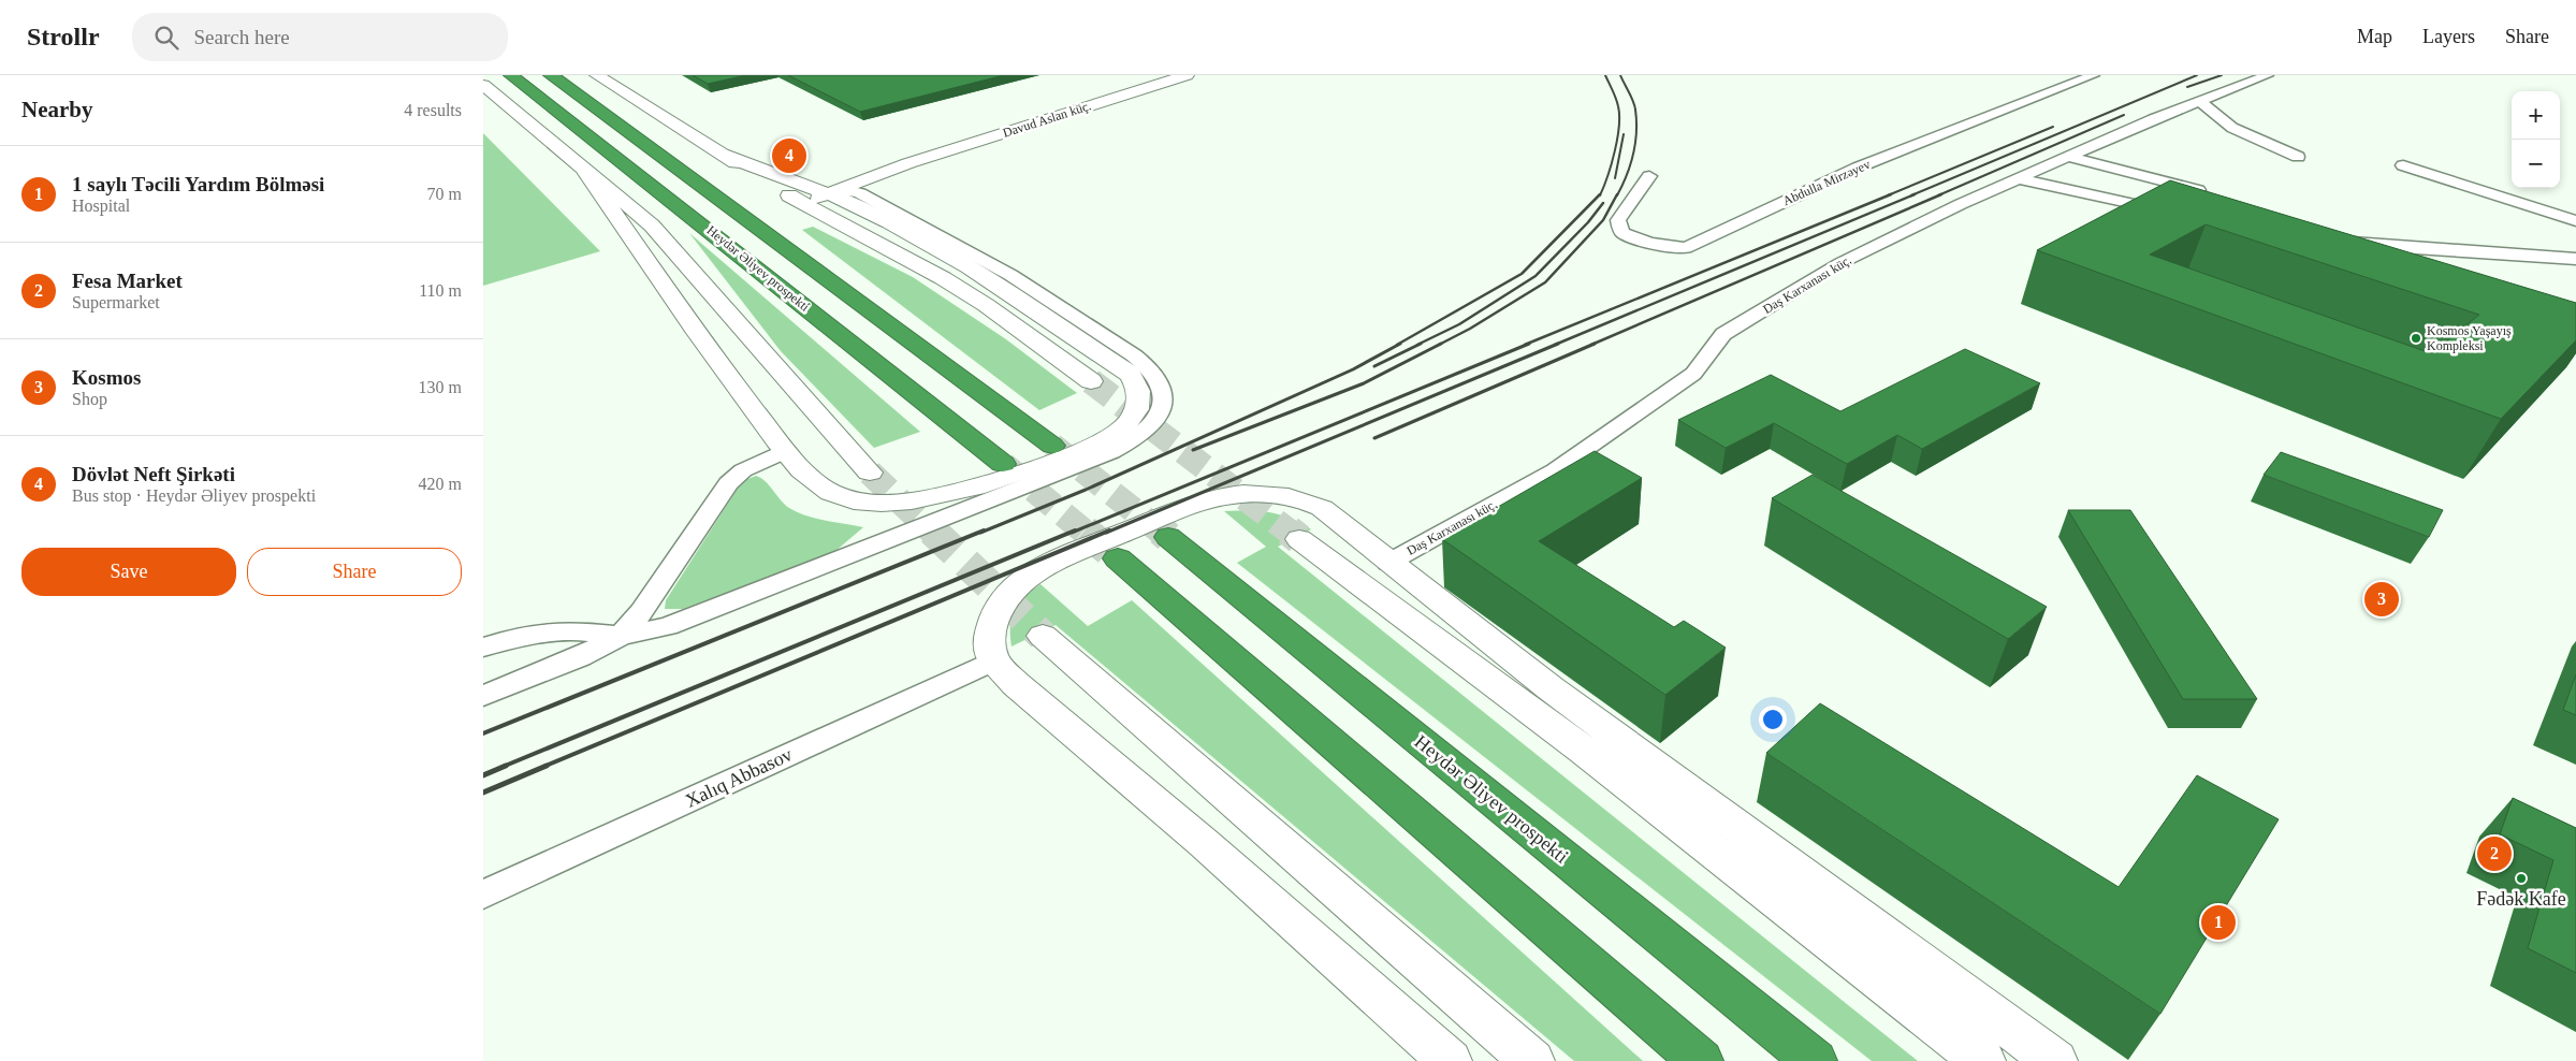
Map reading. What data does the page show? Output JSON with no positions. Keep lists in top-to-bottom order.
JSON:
{
  "streets": {
    "highway": ["Heydər Əliyev prospekti"],
    "main road": ["Davud Aslan küç."],
    "street": ["Abdulla Mirzəyev", "Daş Karxanası küç.", "Xalıq Abbasov"]
  },
  "places": ["Kosmos Yaşayış Kompleksi", "Fədək Kafe"],
  "page": {
    "header": "Strollr",
    "search": "Search here",
    "nav": ["Map", "Layers", "Share"],
    "heading": ["Nearby", "4 results"],
    "map_buttons": ["+", "−"],
    "pins": [
      "4",
      "3",
      "2",
      "1"
    ],
    "list": [
      {
        "mark": "1",
        "name": "1 saylı Təcili Yardım Bölməsi",
        "note": "Hospital",
        "value": "70 m"
      },
      {
        "mark": "2",
        "name": "Fesa Market",
        "note": "Supermarket",
        "value": "110 m"
      },
      {
        "mark": "3",
        "name": "Kosmos",
        "note": "Shop",
        "value": "130 m"
      },
      {
        "mark": "4",
        "name": "Dövlət Neft Şirkəti",
        "note": "Bus stop · Heydər Əliyev prospekti",
        "value": "420 m"
      }
    ],
    "buttons": ["Save", "Share"]
  }
}
